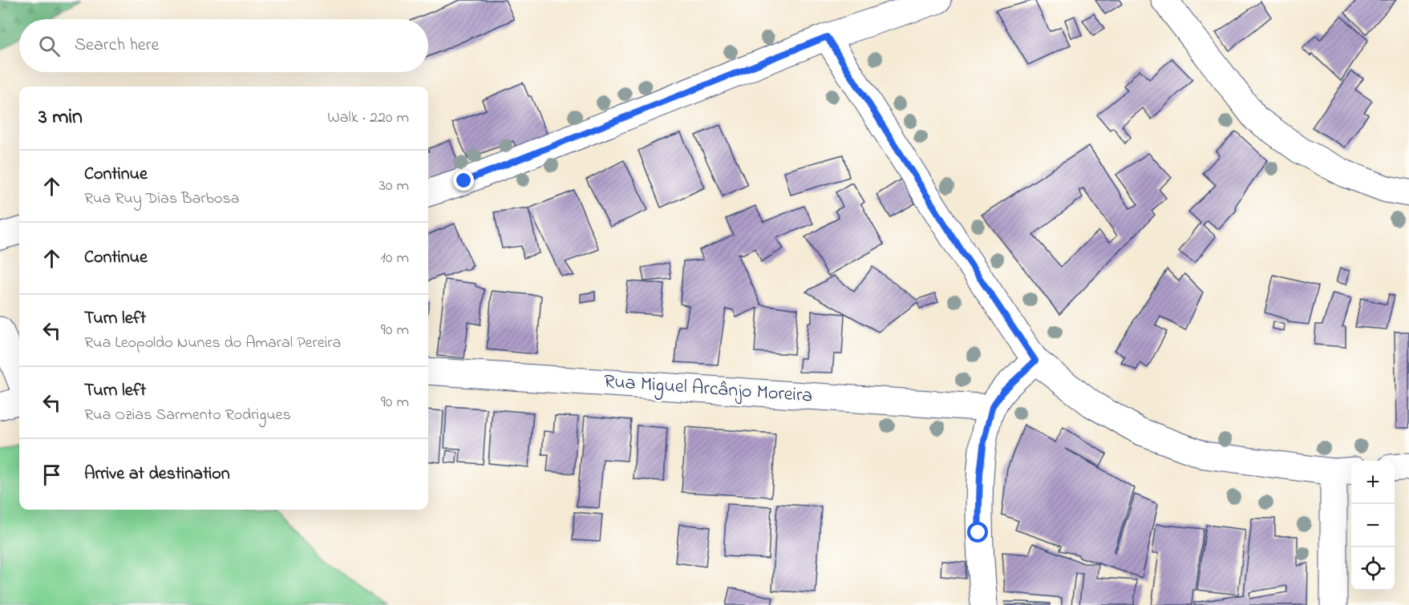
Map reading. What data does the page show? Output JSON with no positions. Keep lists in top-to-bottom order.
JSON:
{
  "streets": {
    "street": ["Rua Miguel Arcânjo Moreira"]
  },
  "page": {
    "search": "Search here",
    "heading": ["3 min", "Walk · 220 m"],
    "list": [
      ["Continue", "Rua Ruy Dias Barbosa", "30 m"],
      ["Continue", "10 m"],
      ["Turn left", "Rua Leopoldo Nunes do Amaral Pereira", "90 m"],
      ["Turn left", "Rua Ozias Sarmento Rodrigues", "90 m"],
      "Arrive at destination"
    ],
    "map_buttons": ["+", "−"]
  }
}
